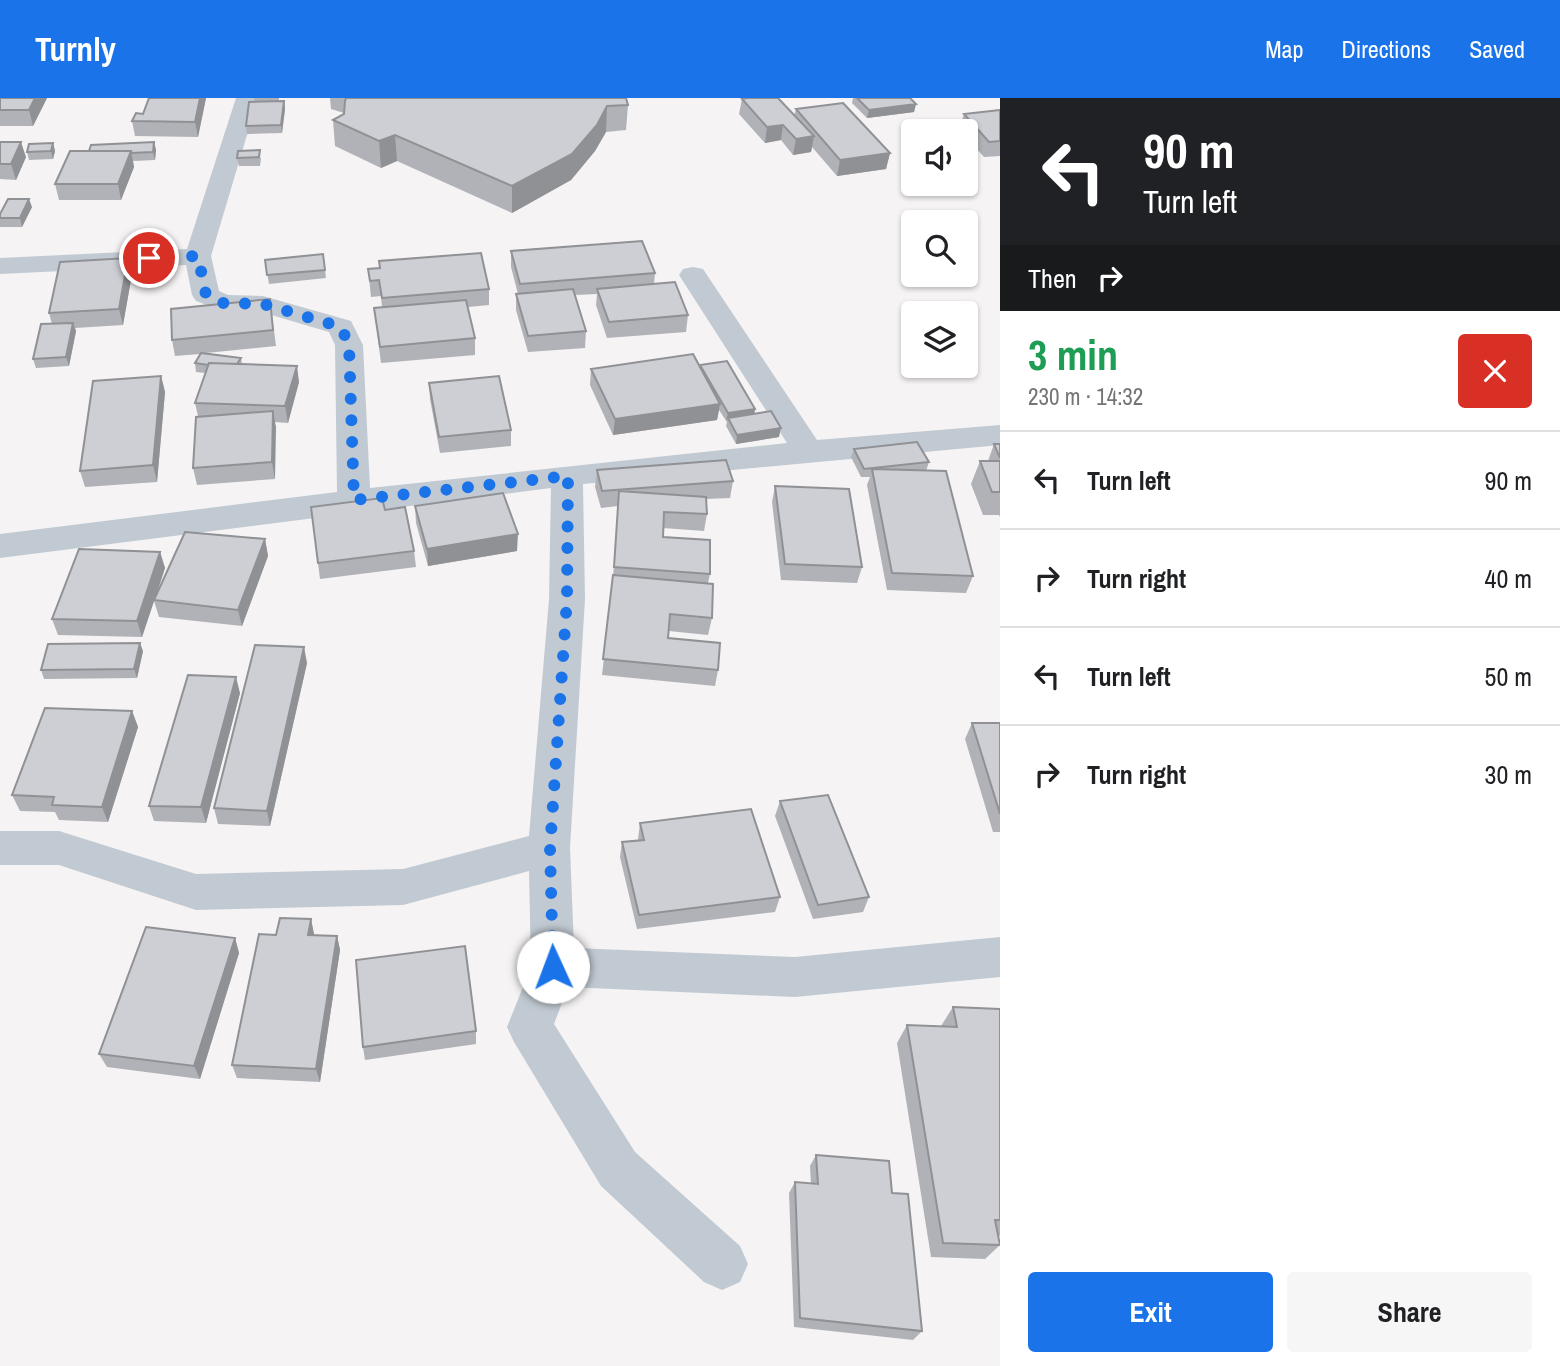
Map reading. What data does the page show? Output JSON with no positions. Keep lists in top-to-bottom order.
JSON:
{
  "page": {
    "header": "Turnly",
    "nav": ["Map", "Directions", "Saved"],
    "turn": ["90 m", "Turn left"],
    "then": "Then",
    "heading": ["3 min", "230 m · 14:32"],
    "list": [
      {
        "name": "Turn left",
        "value": "90 m"
      },
      {
        "name": "Turn right",
        "value": "40 m"
      },
      {
        "name": "Turn left",
        "value": "50 m"
      },
      {
        "name": "Turn right",
        "value": "30 m"
      }
    ],
    "buttons": ["Exit", "Share"]
  }
}
